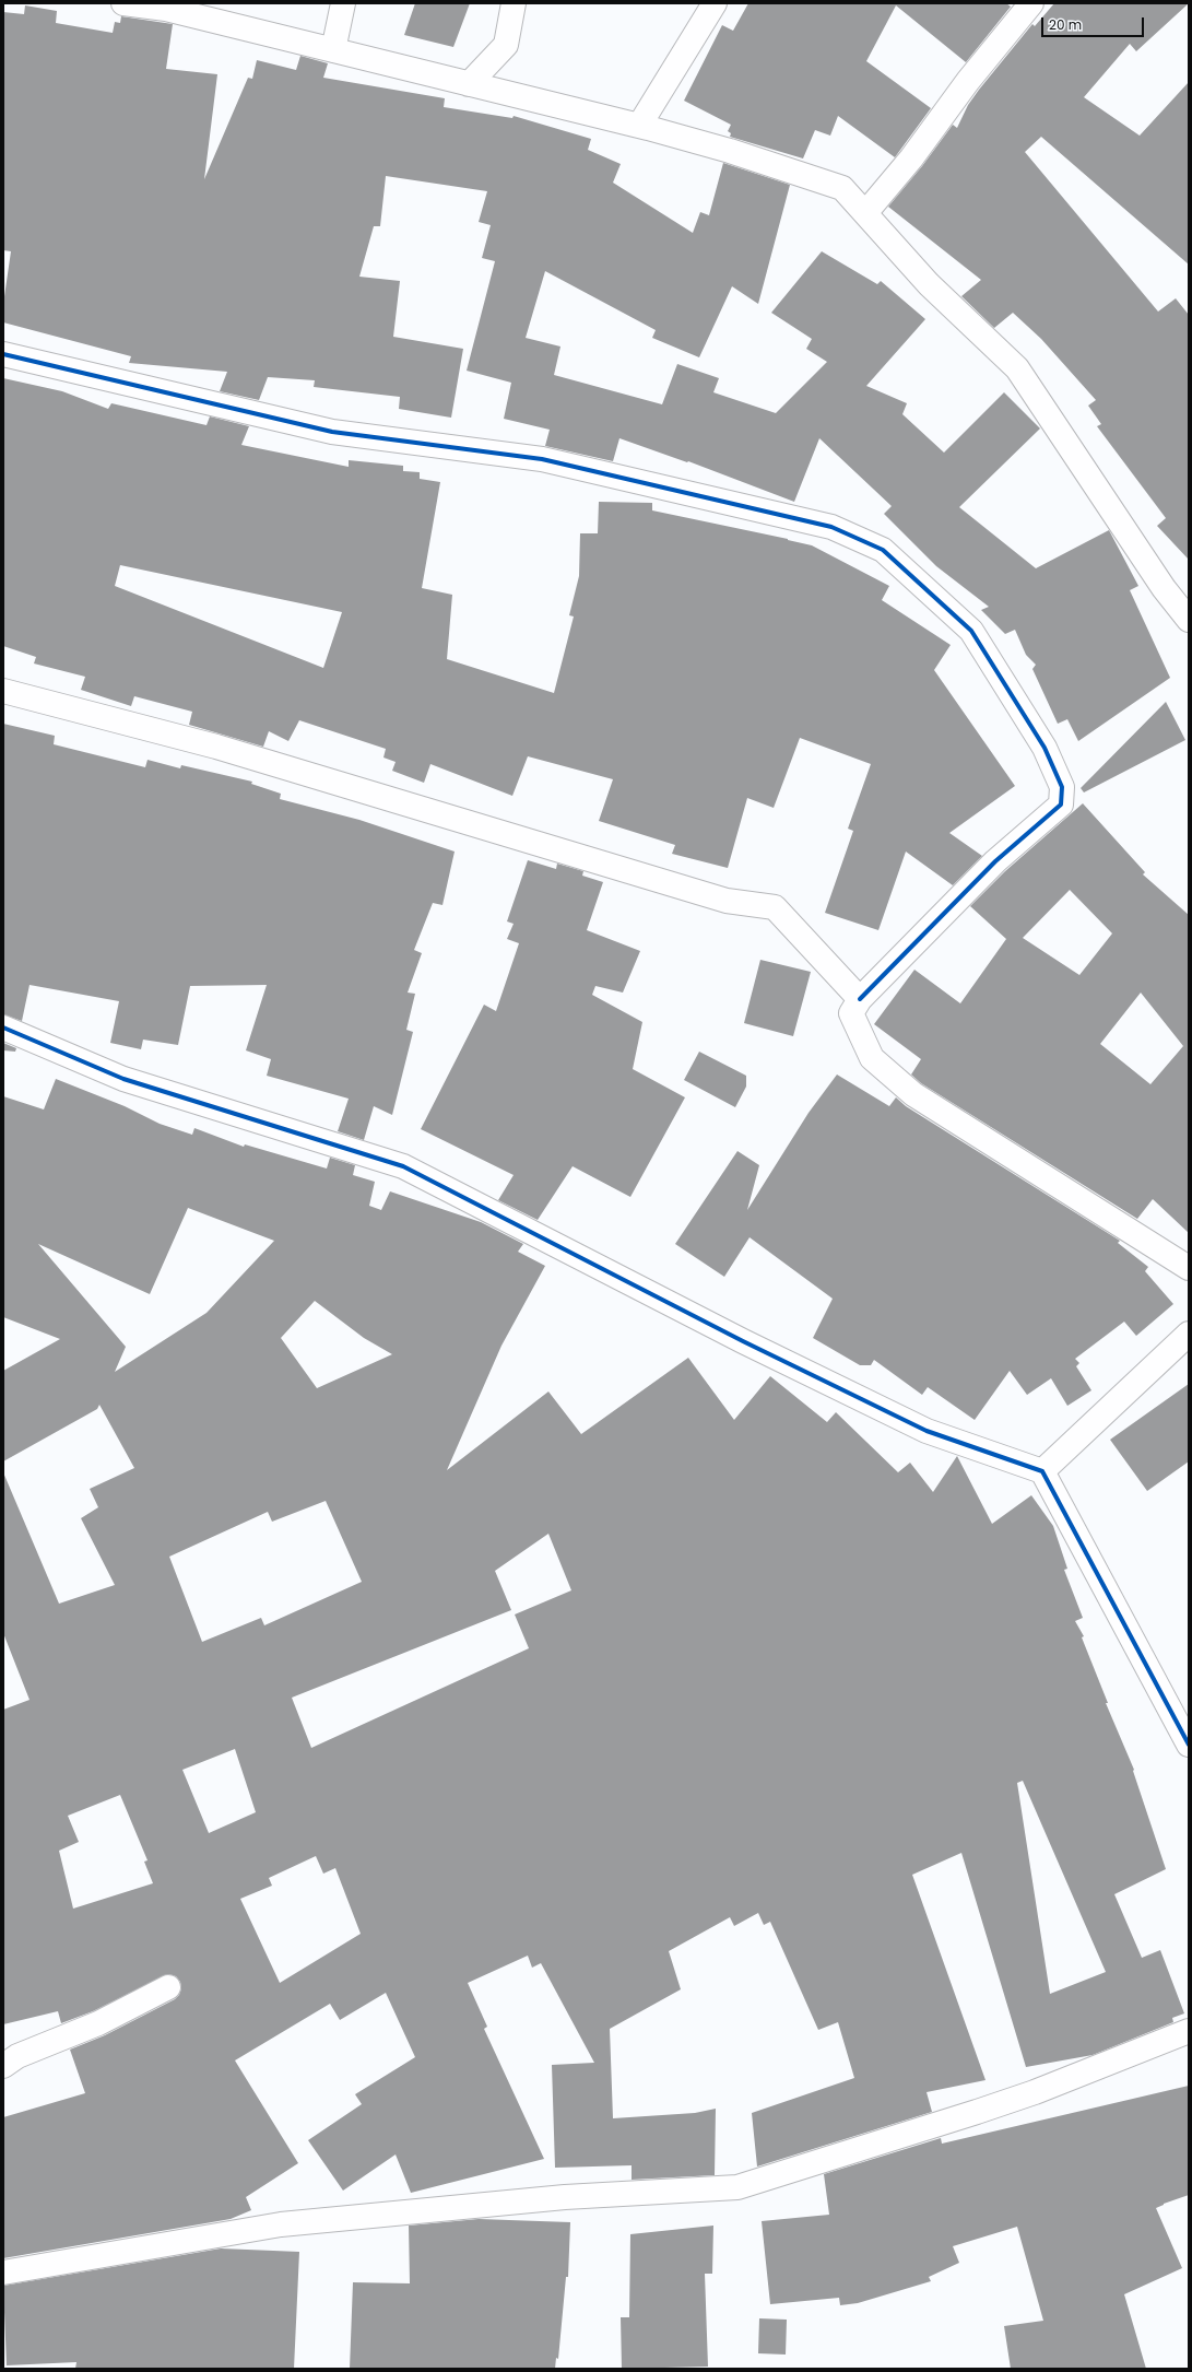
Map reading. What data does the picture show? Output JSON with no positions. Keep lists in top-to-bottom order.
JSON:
{
  "scale_bar": "20 m"
}
